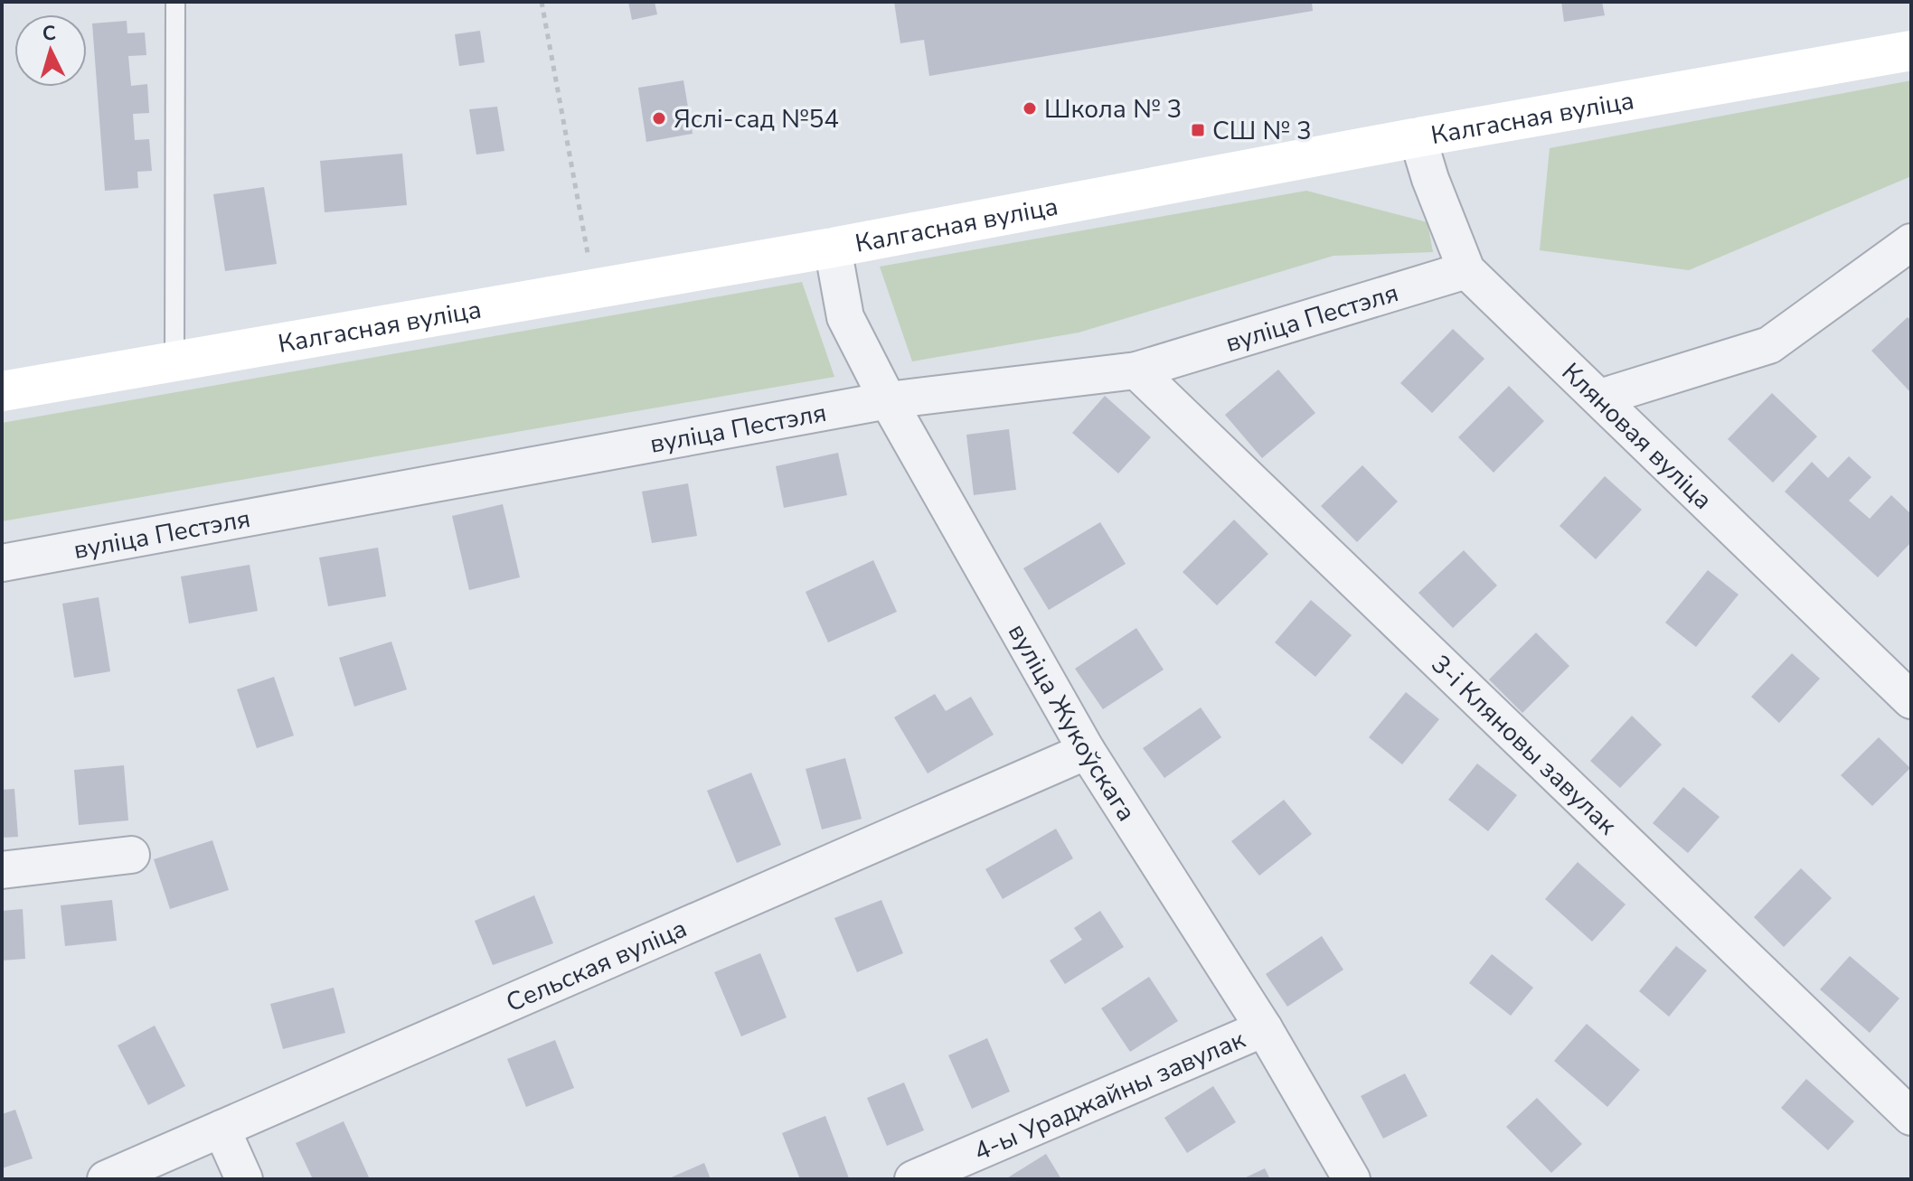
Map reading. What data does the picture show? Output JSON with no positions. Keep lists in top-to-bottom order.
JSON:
{
  "streets": {
    "street": [
      "Калгасная вуліца",
      "вуліца Пестэля",
      "Кляновая вуліца",
      "вуліца Жукоўскага",
      "3-і Кляновы завулак",
      "Сельская вуліца",
      "4-ы Ураджайны завулак"
    ]
  },
  "crossings": [
    ["Калгасная вуліца", "Кляновая вуліца"],
    ["Калгасная вуліца", "вуліца Жукоўскага"],
    ["вуліца Пестэля", "Кляновая вуліца"],
    ["вуліца Пестэля", "вуліца Жукоўскага"],
    ["вуліца Пестэля", "3-і Кляновы завулак"],
    ["вуліца Жукоўскага", "Сельская вуліца"],
    ["вуліца Жукоўскага", "4-ы Ураджайны завулак"]
  ],
  "places": {
    "other": ["Школа № 3", "Яслі-сад №54"],
    "transit": ["СШ № 3"]
  },
  "north": "top"
}
